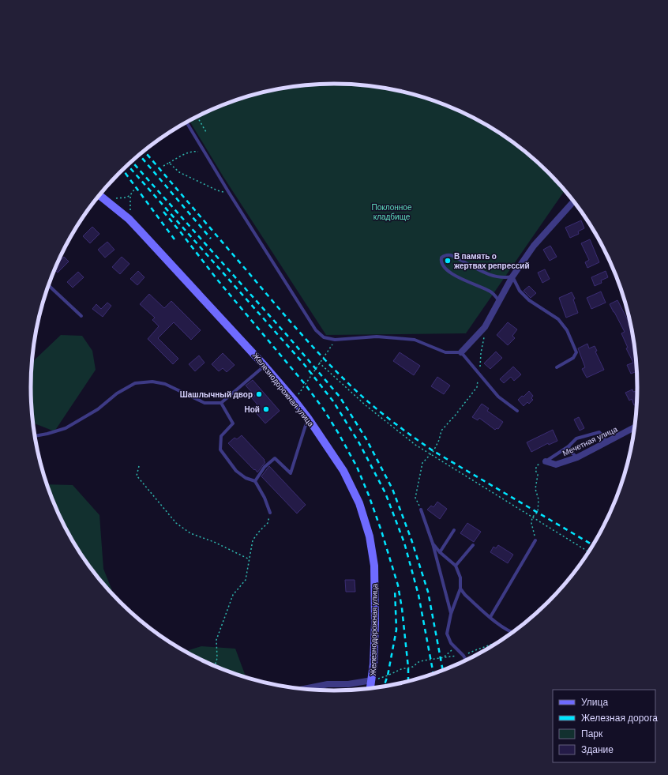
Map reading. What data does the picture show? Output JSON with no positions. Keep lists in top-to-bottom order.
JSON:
{
  "streets": {
    "street": ["Железнодорожная улица", "Мечетная улица"]
  },
  "parks": ["Поклонное кладбище"],
  "places": ["В память о жертвах репрессий", "Шашлычный двор", "Ной"],
  "legend": [
    "Улица",
    "Железная дорога",
    "Парк",
    "Здание"
  ]
}
